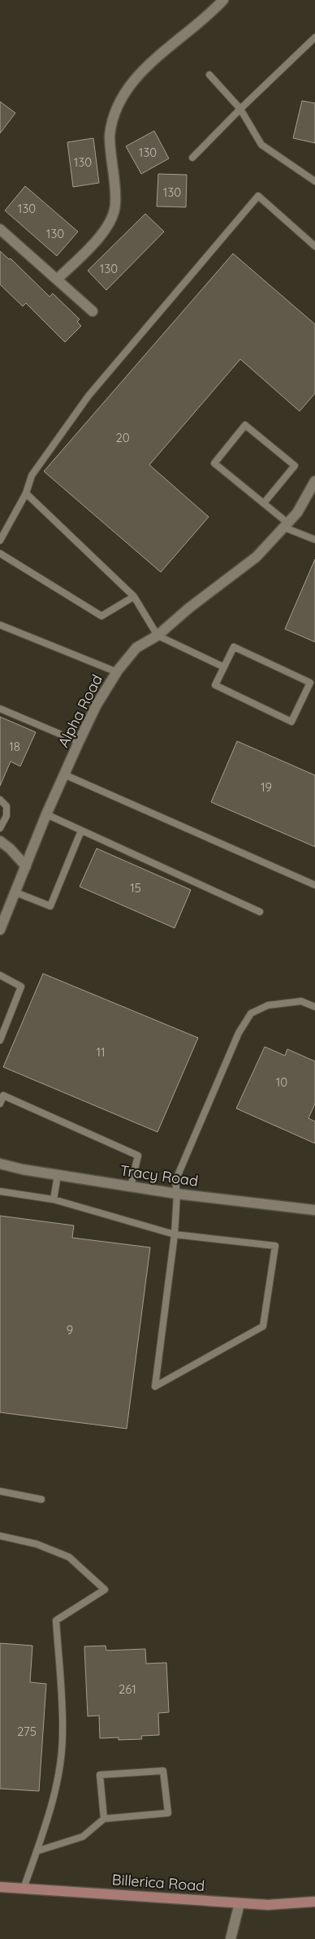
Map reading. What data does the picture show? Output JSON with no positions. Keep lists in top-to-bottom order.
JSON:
{
  "streets": {
    "main road": ["Billerica Road"],
    "street": ["Alpha Road", "Tracy Road"]
  },
  "house_numbers": [
    "130",
    "130",
    "130",
    "130",
    "130",
    "130",
    "20",
    "18",
    "19",
    "15",
    "11",
    "10",
    "9",
    "261",
    "275"
  ]
}
